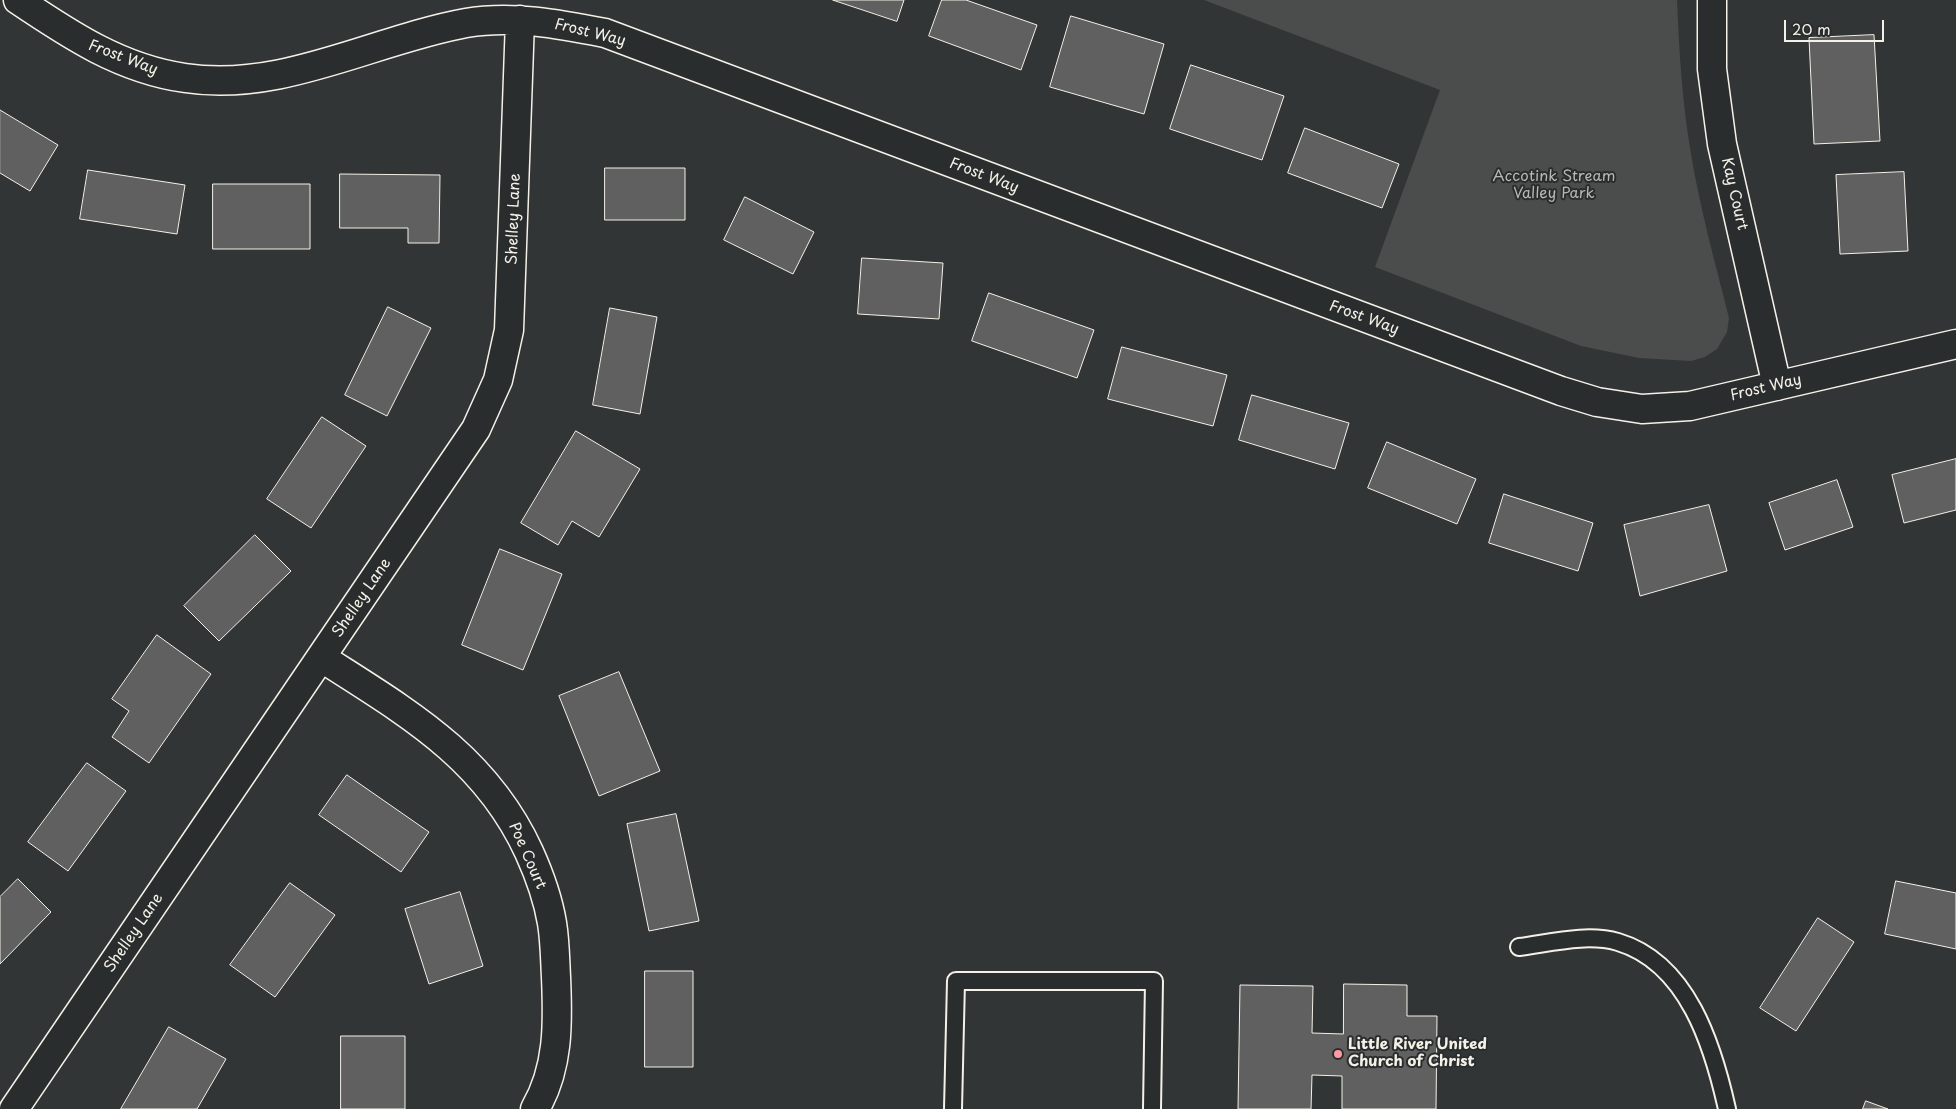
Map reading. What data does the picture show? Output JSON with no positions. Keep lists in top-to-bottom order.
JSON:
{
  "streets": {
    "street": [
      "Frost Way",
      "Kay Court",
      "Shelley Lane",
      "Poe Court"
    ]
  },
  "crossings": [
    ["Frost Way", "Kay Court"],
    ["Frost Way", "Shelley Lane"],
    ["Shelley Lane", "Poe Court"]
  ],
  "parks": ["Accotink Stream Valley Park"],
  "places": ["Little River United Church of Christ"],
  "scale_bar": "20 m"
}
